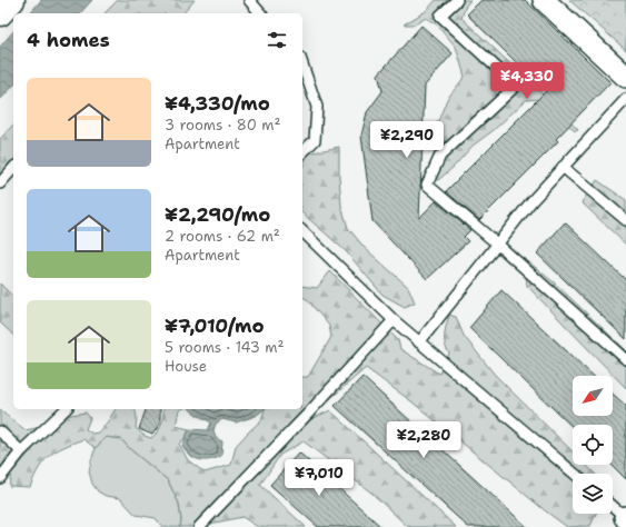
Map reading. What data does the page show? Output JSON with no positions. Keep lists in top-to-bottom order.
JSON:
{
  "north": "bottom left",
  "page": {
    "heading": "4 homes",
    "price": [
      "¥4,330",
      "¥2,290",
      "¥2,280",
      "¥7,010"
    ],
    "list": [
      {
        "name": "¥4,330/mo",
        "note": "3 rooms · 80 m² · Apartment"
      },
      {
        "name": "¥2,290/mo",
        "note": "2 rooms · 62 m² · Apartment"
      },
      {
        "name": "¥7,010/mo",
        "note": "5 rooms · 143 m² · House"
      }
    ]
  }
}
